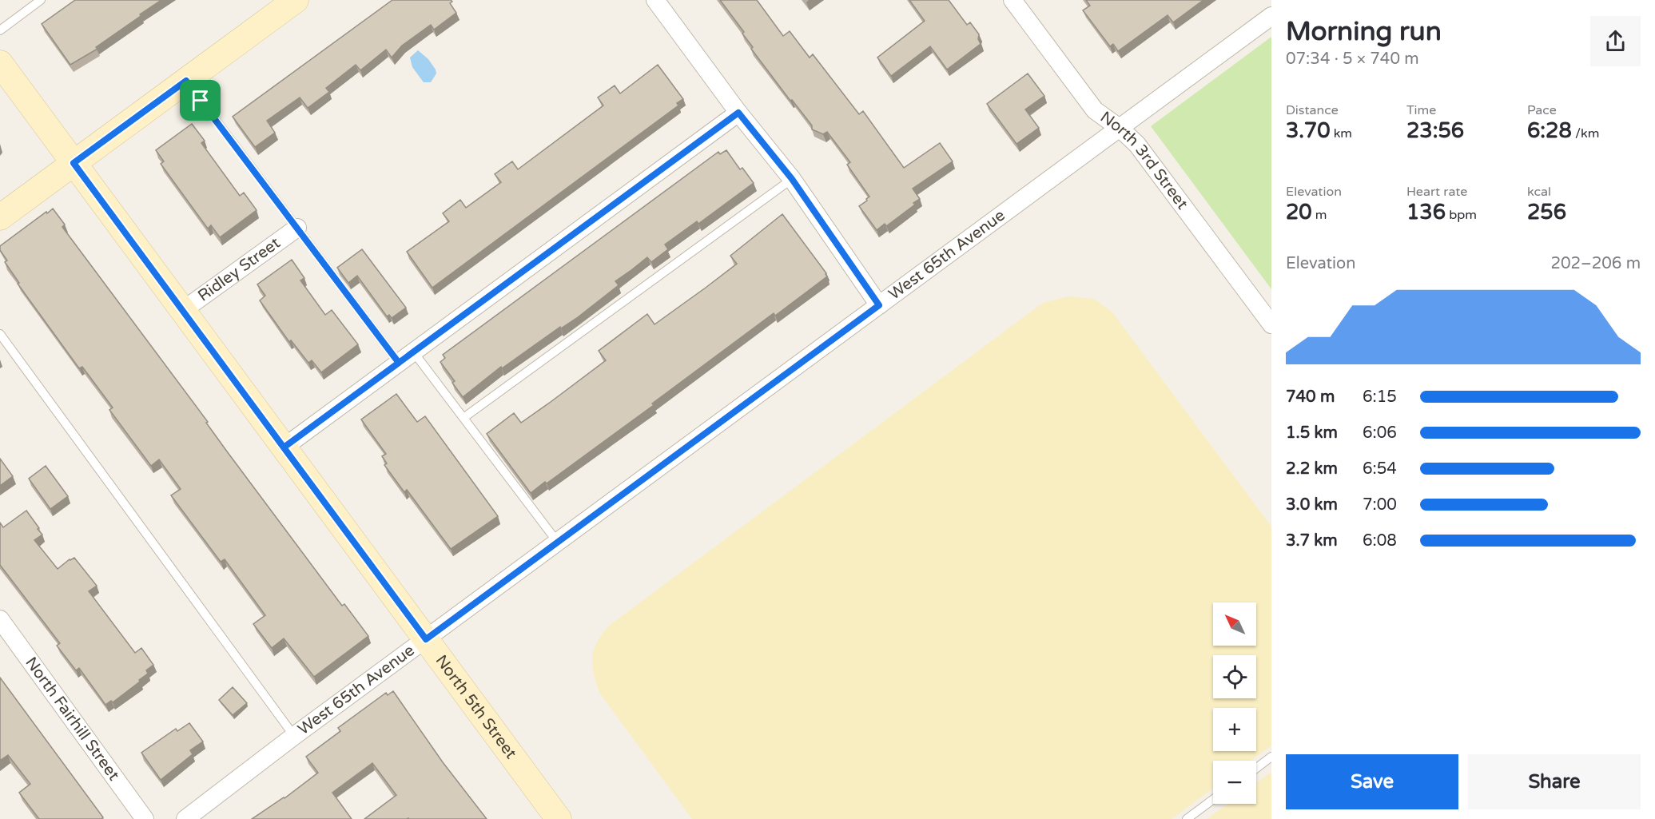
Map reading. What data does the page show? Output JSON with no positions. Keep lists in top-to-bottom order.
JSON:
{
  "streets": {
    "street": [
      "North 3rd Street",
      "West 65th Avenue",
      "Ridley Street",
      "North 5th Street",
      "North Fairhill Street"
    ]
  },
  "crossings": [
    ["North 3rd Street", "West 65th Avenue"],
    ["West 65th Avenue", "North 5th Street"],
    ["Ridley Street", "North 5th Street"]
  ],
  "north": "top left",
  "page": {
    "heading": ["Morning run", "07:34 · 5 × 740 m"],
    "stats": [
      ["Distance", "3.70 km"],
      ["Time", "23:56"],
      ["Pace", "6:28 /km"],
      ["Elevation", "20 m"],
      ["Heart rate", "136 bpm"],
      ["kcal", "256"]
    ],
    "chart": ["Elevation", "202–206 m"],
    "list": [
      {
        "name": "740 m",
        "note": "6:15"
      },
      {
        "name": "1.5 km",
        "note": "6:06"
      },
      {
        "name": "2.2 km",
        "note": "6:54"
      },
      {
        "name": "3.0 km",
        "note": "7:00"
      },
      {
        "name": "3.7 km",
        "note": "6:08"
      }
    ],
    "map_buttons": ["+", "−"],
    "buttons": ["Save", "Share"]
  }
}
